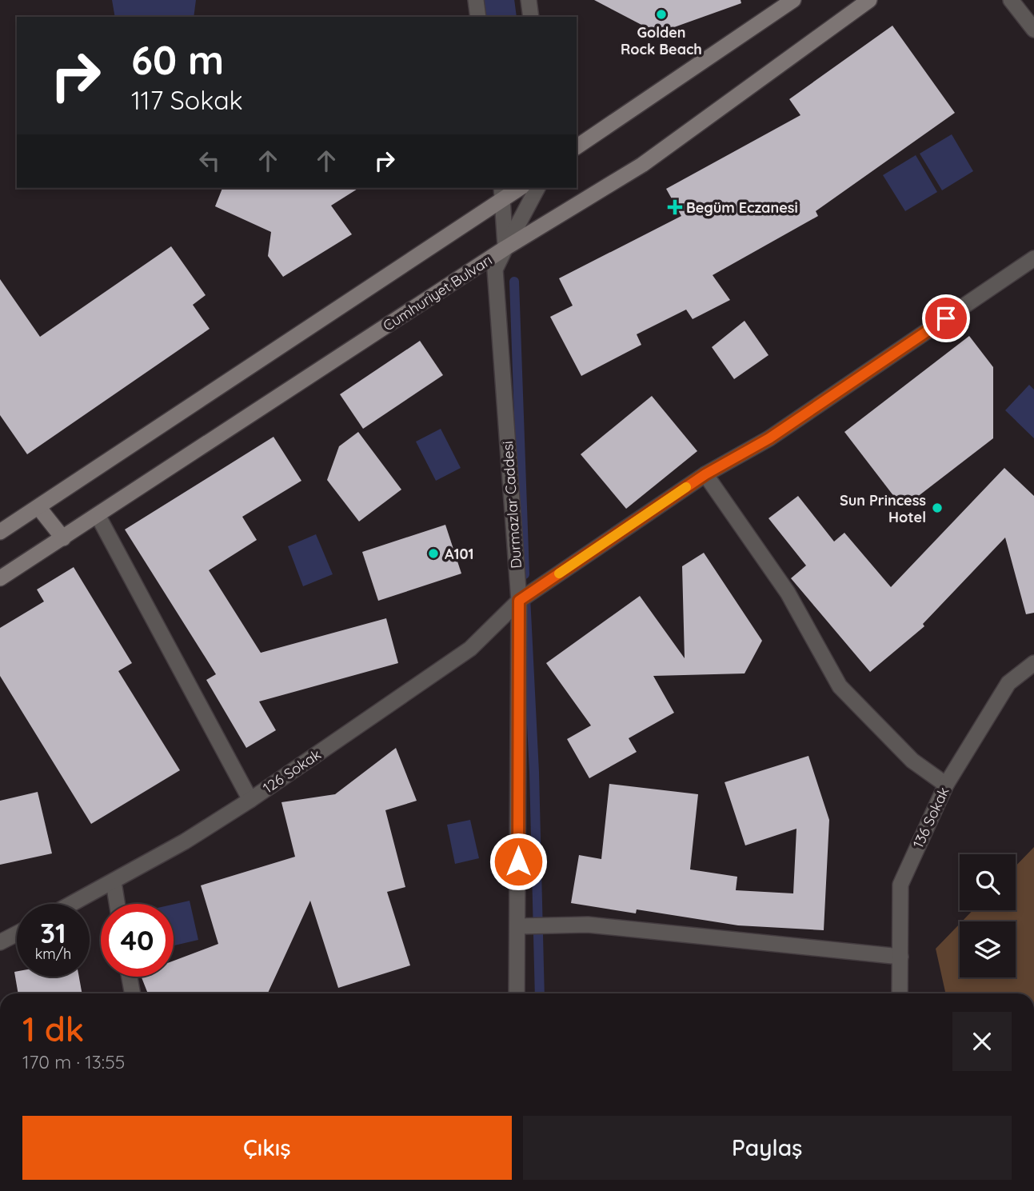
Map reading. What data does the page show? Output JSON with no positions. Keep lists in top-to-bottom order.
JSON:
{
  "streets": {
    "main road": ["Cumhuriyet Bulvarı"],
    "street": ["Durmazlar Caddesi", "126 Sokak", "136 Sokak"]
  },
  "crossings": [
    ["Cumhuriyet Bulvarı", "Durmazlar Caddesi"],
    ["Durmazlar Caddesi", "126 Sokak"]
  ],
  "places": {
    "other": ["Golden Rock Beach", "Sun Princess Hotel", "A101"],
    "health": ["Begüm Eczanesi"]
  },
  "page": {
    "turn": ["60 m", "117 Sokak"],
    "speed": "31 km/h",
    "limit": "40",
    "heading": ["1 dk", "170 m · 13:55"],
    "buttons": ["Çıkış", "Paylaş"]
  }
}
